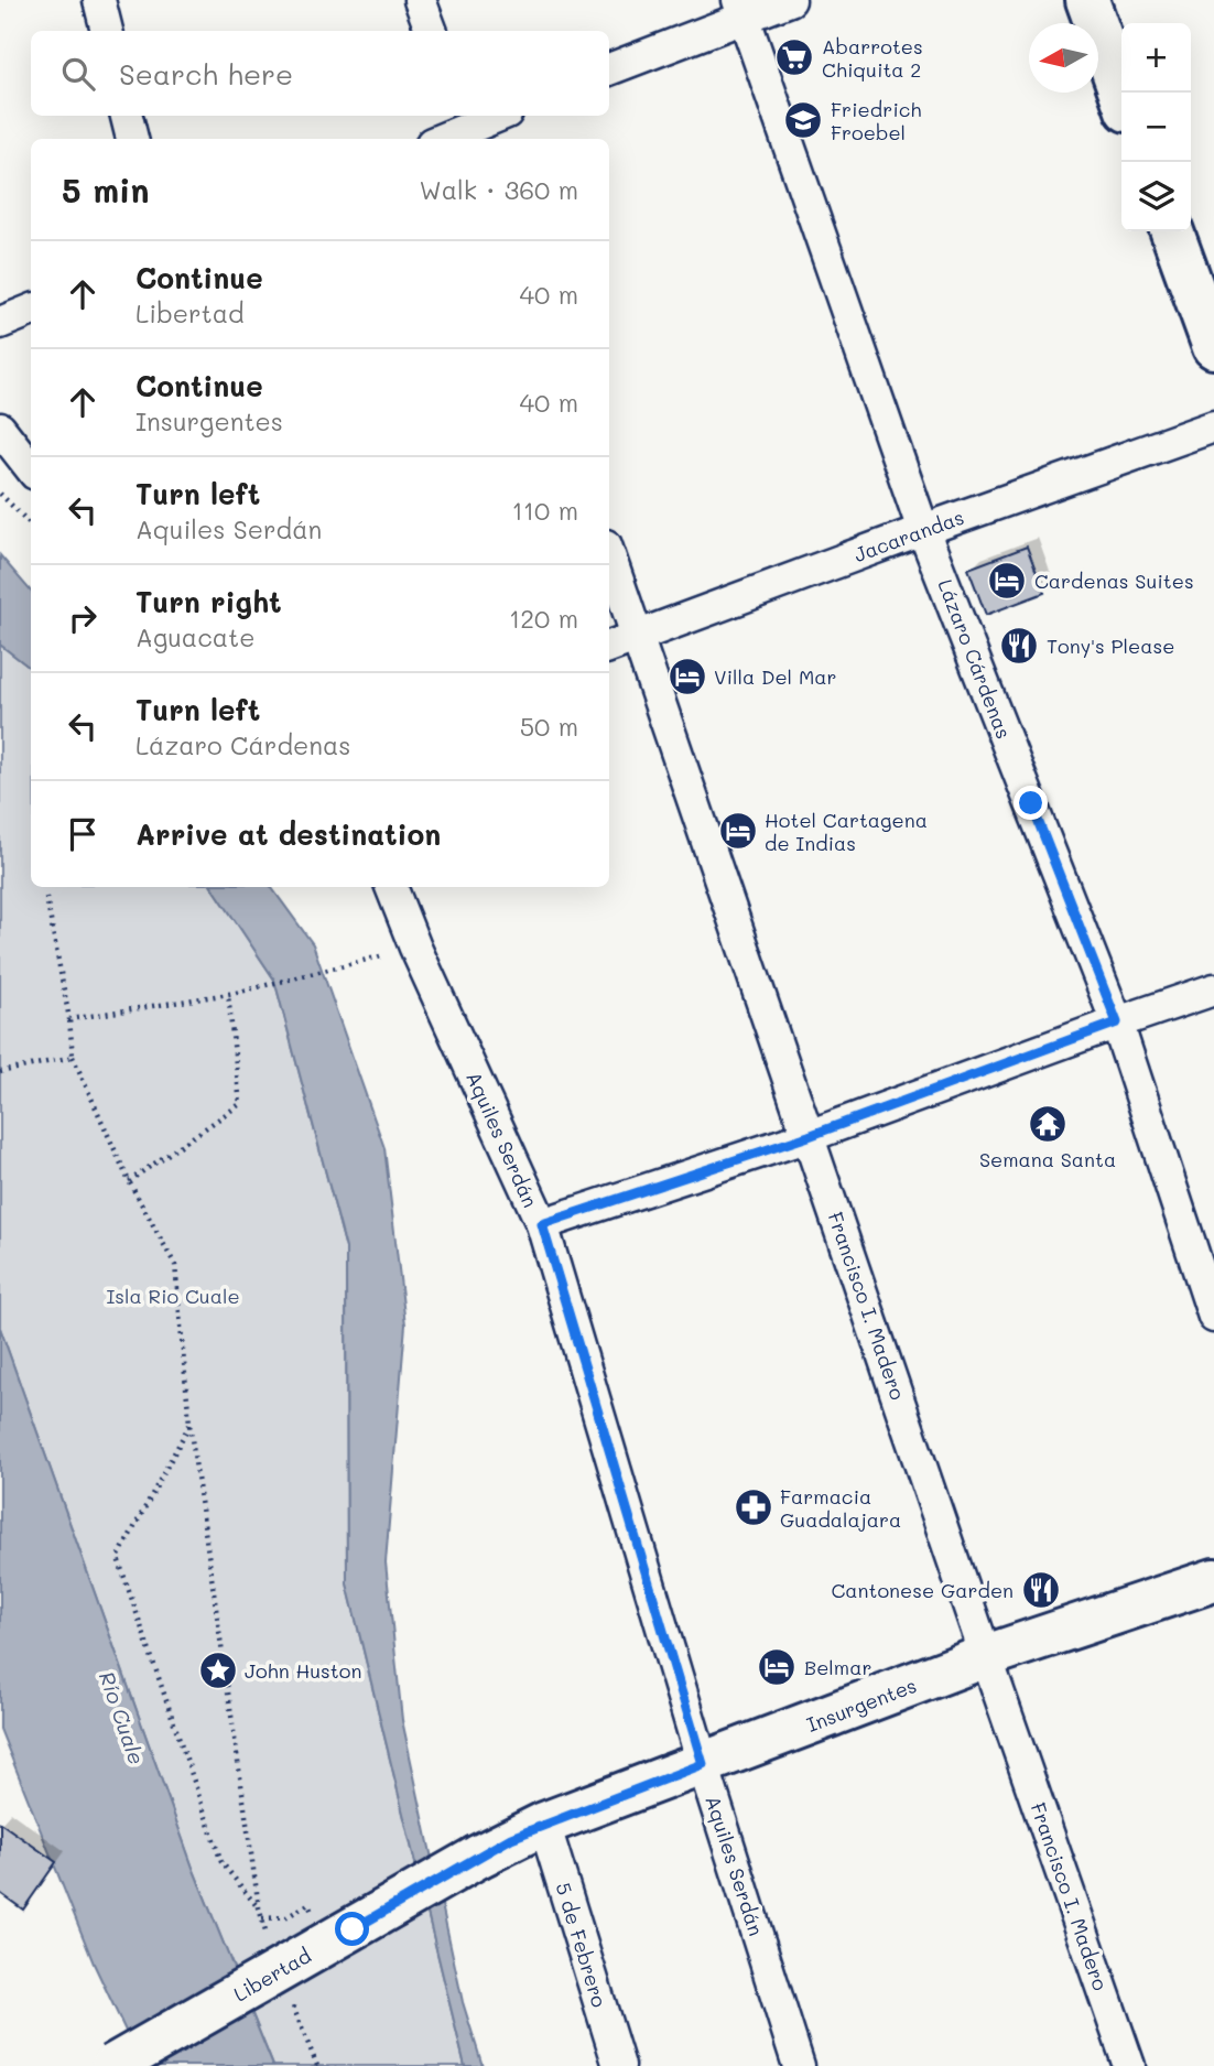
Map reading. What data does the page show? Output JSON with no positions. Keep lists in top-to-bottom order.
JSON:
{
  "streets": {
    "main road": ["Insurgentes", "Libertad"],
    "street": [
      "Jacarandas",
      "Lázaro Cárdenas",
      "Aquiles Serdán",
      "Francisco I. Madero",
      "5 de Febrero"
    ]
  },
  "crossings": [
    ["Jacarandas", "Lázaro Cárdenas"],
    ["Jacarandas", "Francisco I. Madero"],
    ["Aquiles Serdán", "Insurgentes"],
    ["Francisco I. Madero", "Insurgentes"],
    ["Insurgentes", "5 de Febrero"],
    ["Insurgentes", "Libertad"],
    ["5 de Febrero", "Libertad"]
  ],
  "water": ["Río Cuale"],
  "parks": ["Isla Rio Cuale"],
  "places": {
    "supermarket": ["Abarrotes Chiquita 2"],
    "school or university": ["Friedrich Froebel"],
    "hotel": [
      "Cardenas Suites",
      "Villa Del Mar",
      "Hotel Cartagena de Indias",
      "Belmar"
    ],
    "restaurant": ["Tony's Please", "Cantonese Garden"],
    "temple": ["Semana Santa"],
    "pharmacy": ["Farmacia Guadalajara"],
    "place": ["John Huston"]
  },
  "north": "left",
  "page": {
    "map_buttons": ["+", "−"],
    "search": "Search here",
    "heading": ["5 min", "Walk · 360 m"],
    "list": [
      ["Continue", "Libertad", "40 m"],
      ["Continue", "Insurgentes", "40 m"],
      ["Turn left", "Aquiles Serdán", "110 m"],
      ["Turn right", "Aguacate", "120 m"],
      ["Turn left", "Lázaro Cárdenas", "50 m"],
      "Arrive at destination"
    ]
  }
}
